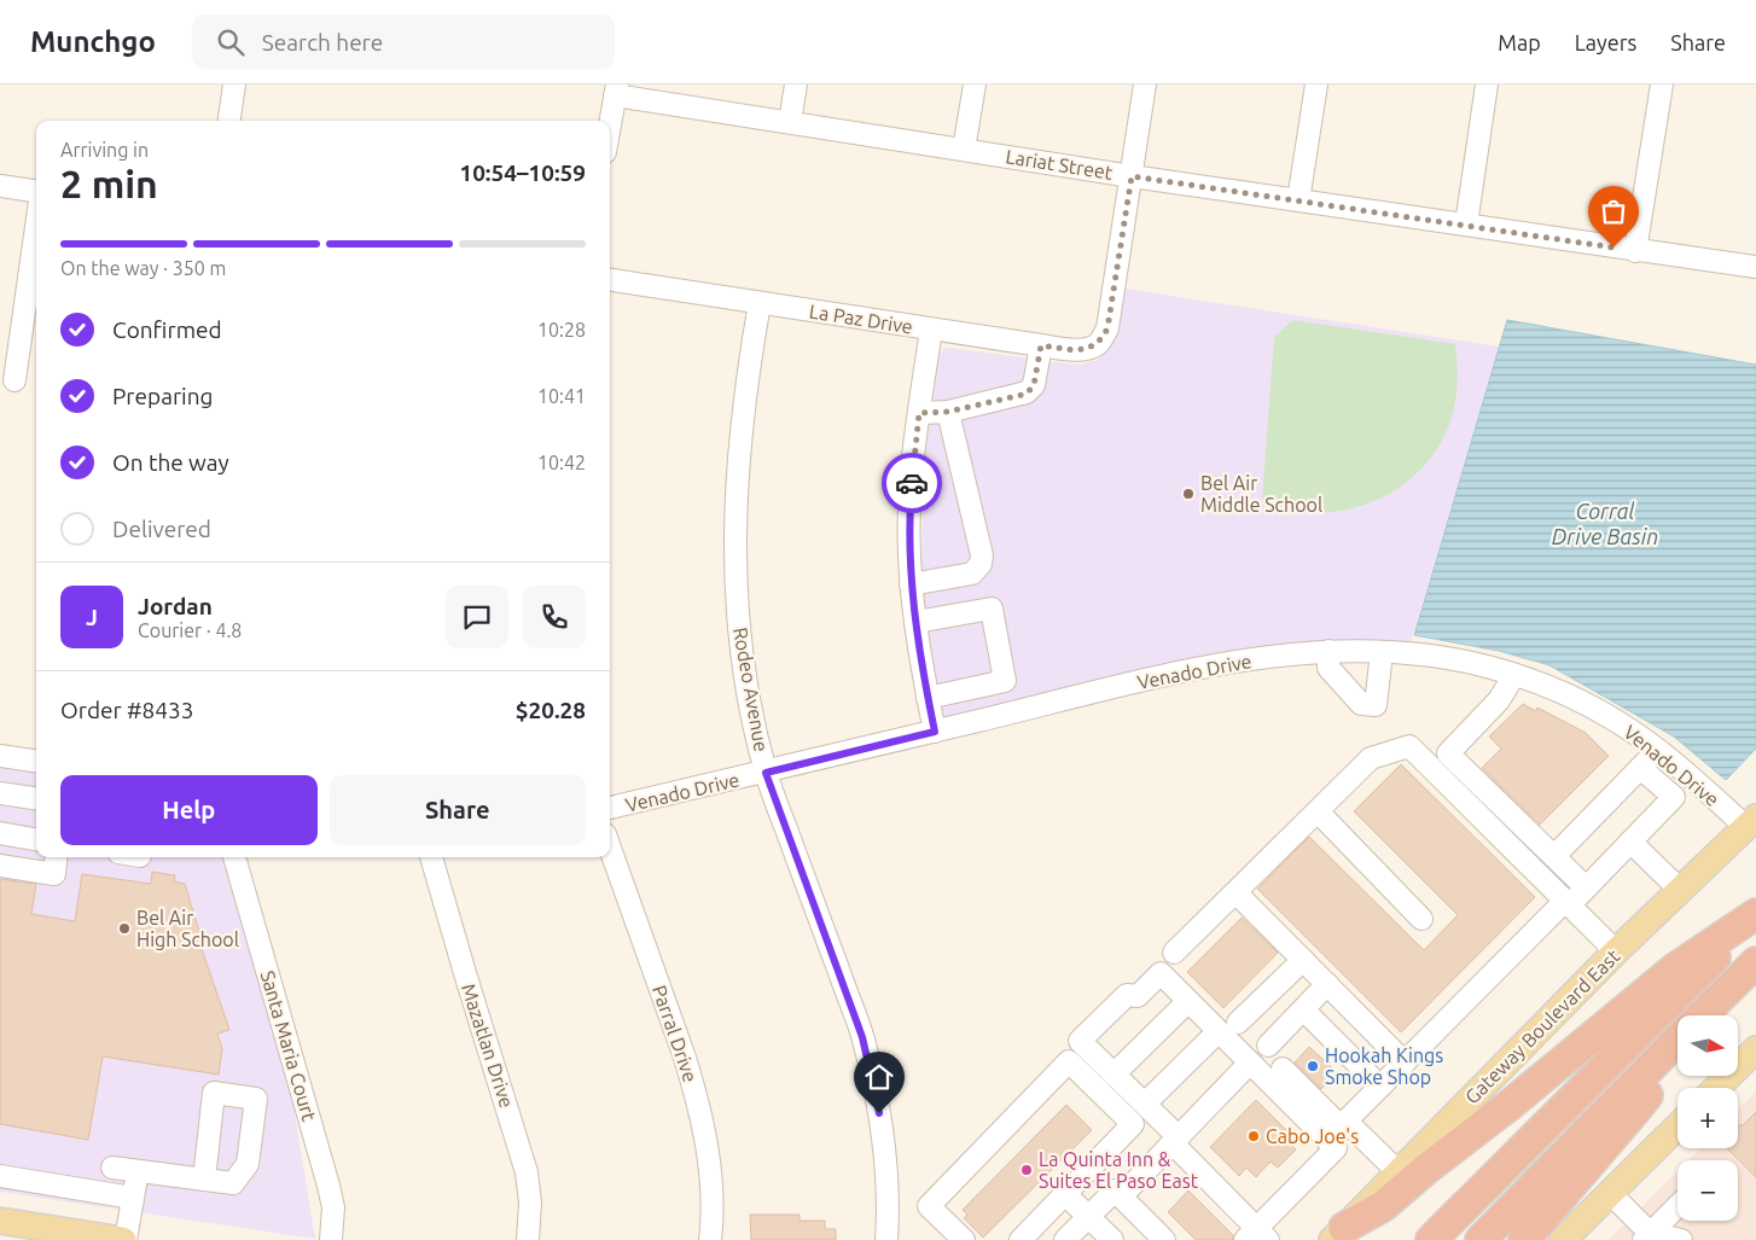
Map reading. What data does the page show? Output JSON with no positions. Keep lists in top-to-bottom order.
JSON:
{
  "streets": {
    "main road": ["Gateway Boulevard East"],
    "street": [
      "Lariat Street",
      "La Paz Drive",
      "Venado Drive",
      "Rodeo Avenue",
      "Parral Drive",
      "Santa Maria Court",
      "Mazatlan Drive"
    ]
  },
  "crossings": [
    ["Lariat Street", "La Paz Drive"],
    ["La Paz Drive", "Rodeo Avenue"],
    ["Venado Drive", "Rodeo Avenue"],
    ["Venado Drive", "Gateway Boulevard East"]
  ],
  "water": ["Corral Drive Basin"],
  "places": [
    "Bel Air Middle School",
    "Bel Air High School",
    "Hookah Kings Smoke Shop",
    "Cabo Joe's",
    "La Quinta Inn & Suites El Paso East"
  ],
  "north": "right",
  "page": {
    "header": "Munchgo",
    "search": "Search here",
    "nav": ["Map", "Layers", "Share"],
    "heading": ["2 min", "Arriving in", "10:54–10:59"],
    "panel": [
      "Jordan",
      "Courier · 4.8",
      "Order #8433",
      "$20.28"
    ],
    "bar": "On the way · 350 m",
    "list": [
      ["Confirmed", "10:28"],
      ["Preparing", "10:41"],
      ["On the way", "10:42"],
      "Delivered"
    ],
    "round": "J",
    "buttons": ["Help", "Share"],
    "map_buttons": ["+", "−"]
  }
}
